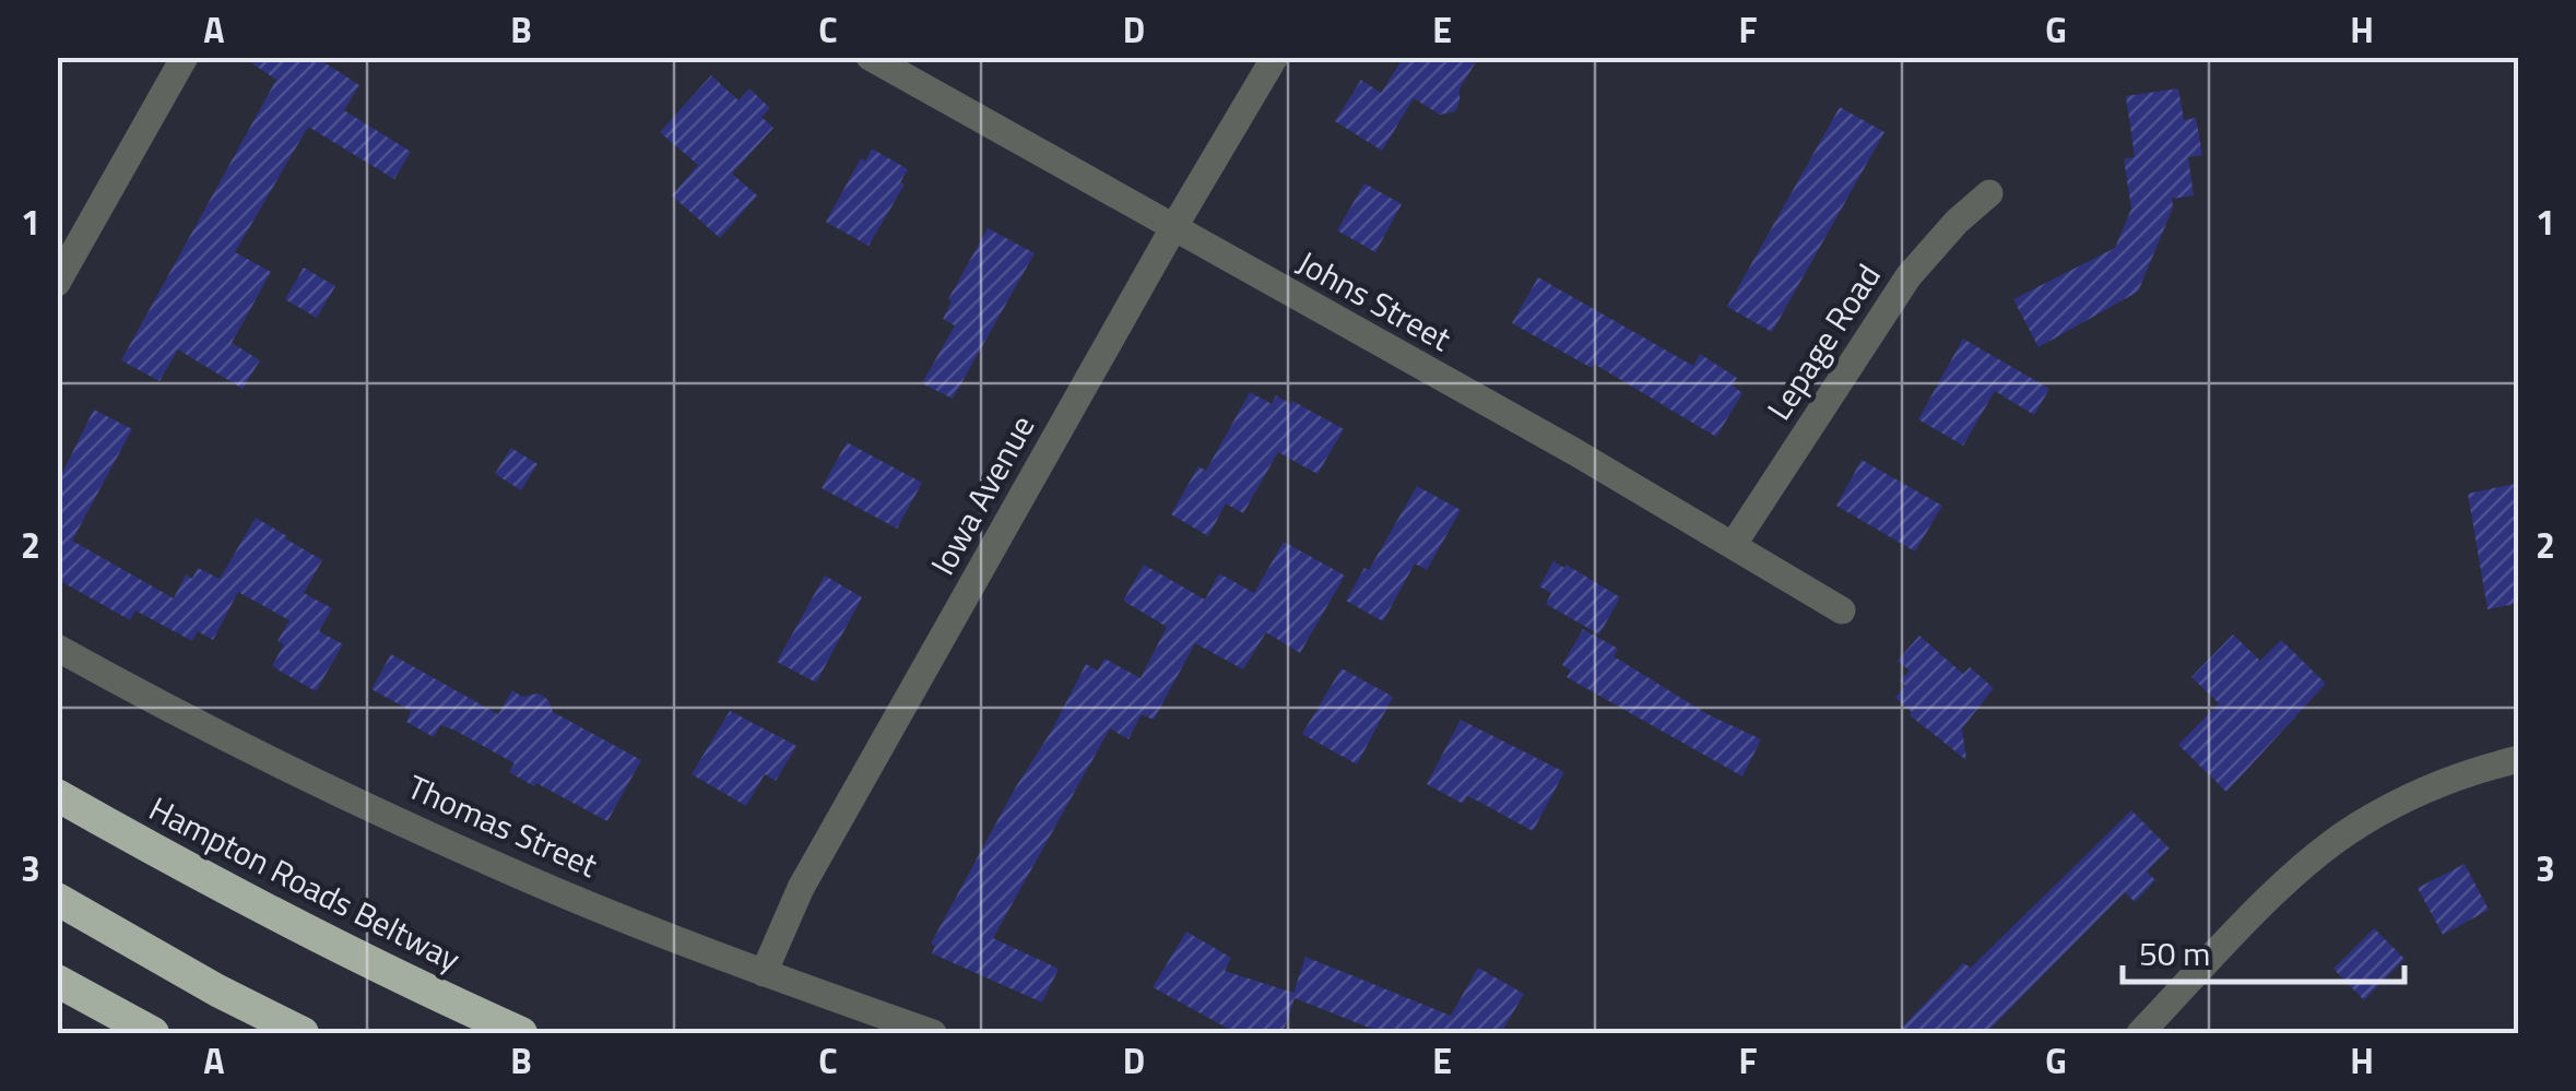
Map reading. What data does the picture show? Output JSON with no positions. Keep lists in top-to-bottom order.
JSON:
{
  "streets": {
    "highway": ["Hampton Roads Beltway"],
    "street": [
      "Johns Street",
      "Lepage Road",
      "Iowa Avenue",
      "Thomas Street"
    ]
  },
  "crossings": [
    ["Johns Street", "Lepage Road"],
    ["Johns Street", "Iowa Avenue"],
    ["Iowa Avenue", "Thomas Street"]
  ],
  "scale_bar": "50 m",
  "grid": {
    "columns": [
      "A",
      "B",
      "C",
      "D",
      "E",
      "F",
      "G",
      "H"
    ],
    "rows": ["1", "2", "3"]
  }
}
